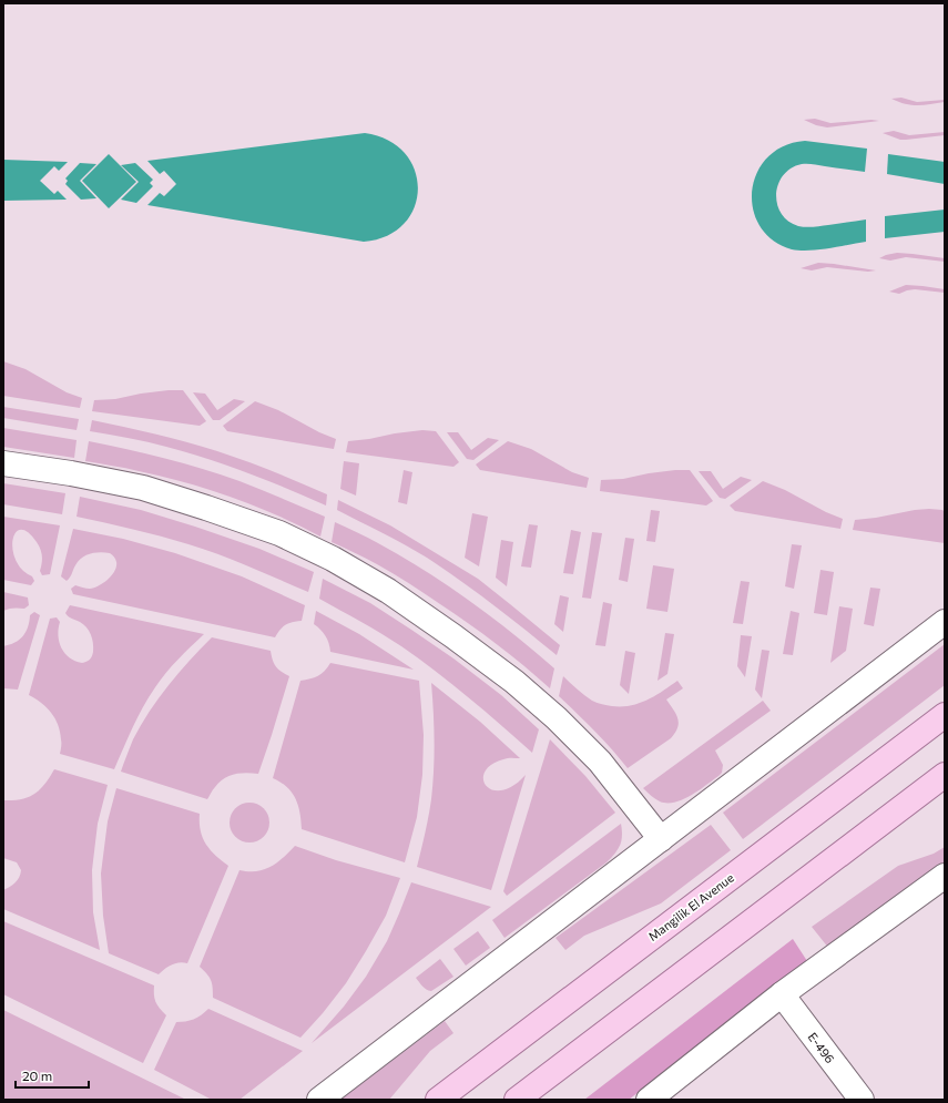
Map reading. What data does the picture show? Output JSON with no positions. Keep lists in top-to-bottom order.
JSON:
{
  "streets": {
    "main road": ["Mangilik El Avenue"],
    "street": ["E-496"]
  },
  "scale_bar": "20 m"
}
